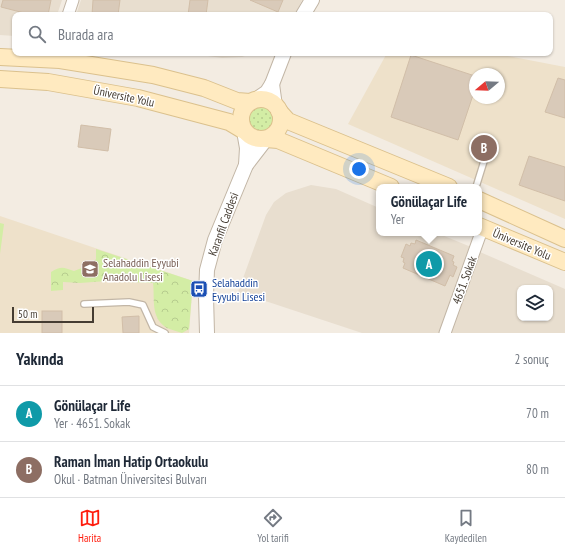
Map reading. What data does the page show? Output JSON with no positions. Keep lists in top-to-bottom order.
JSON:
{
  "streets": {
    "main road": ["Üniversite Yolu"],
    "street": ["Karanfil Caddesi", "4651. Sokak"]
  },
  "places": {
    "school or university": ["Selahaddin Eyyubi Anadolu Lisesi"],
    "bus stop": ["Selahaddin Eyyubi Lisesi"]
  },
  "scale_bar": "50 m",
  "north": "left",
  "page": {
    "search": "Burada ara",
    "pins": ["B", "A"],
    "popup": ["Gönülaçar Life", "Yer"],
    "scale": "50 m",
    "heading": ["Yakında", "2 sonuç"],
    "list": [
      {
        "mark": "A",
        "name": "Gönülaçar Life",
        "note": "Yer · 4651. Sokak",
        "value": "70 m"
      },
      {
        "mark": "B",
        "name": "Raman İman Hatip Ortaokulu",
        "note": "Okul · Batman Üniversitesi Bulvarı",
        "value": "80 m"
      }
    ],
    "nav": ["Harita", "Yol tarifi", "Kaydedilen"]
  }
}
